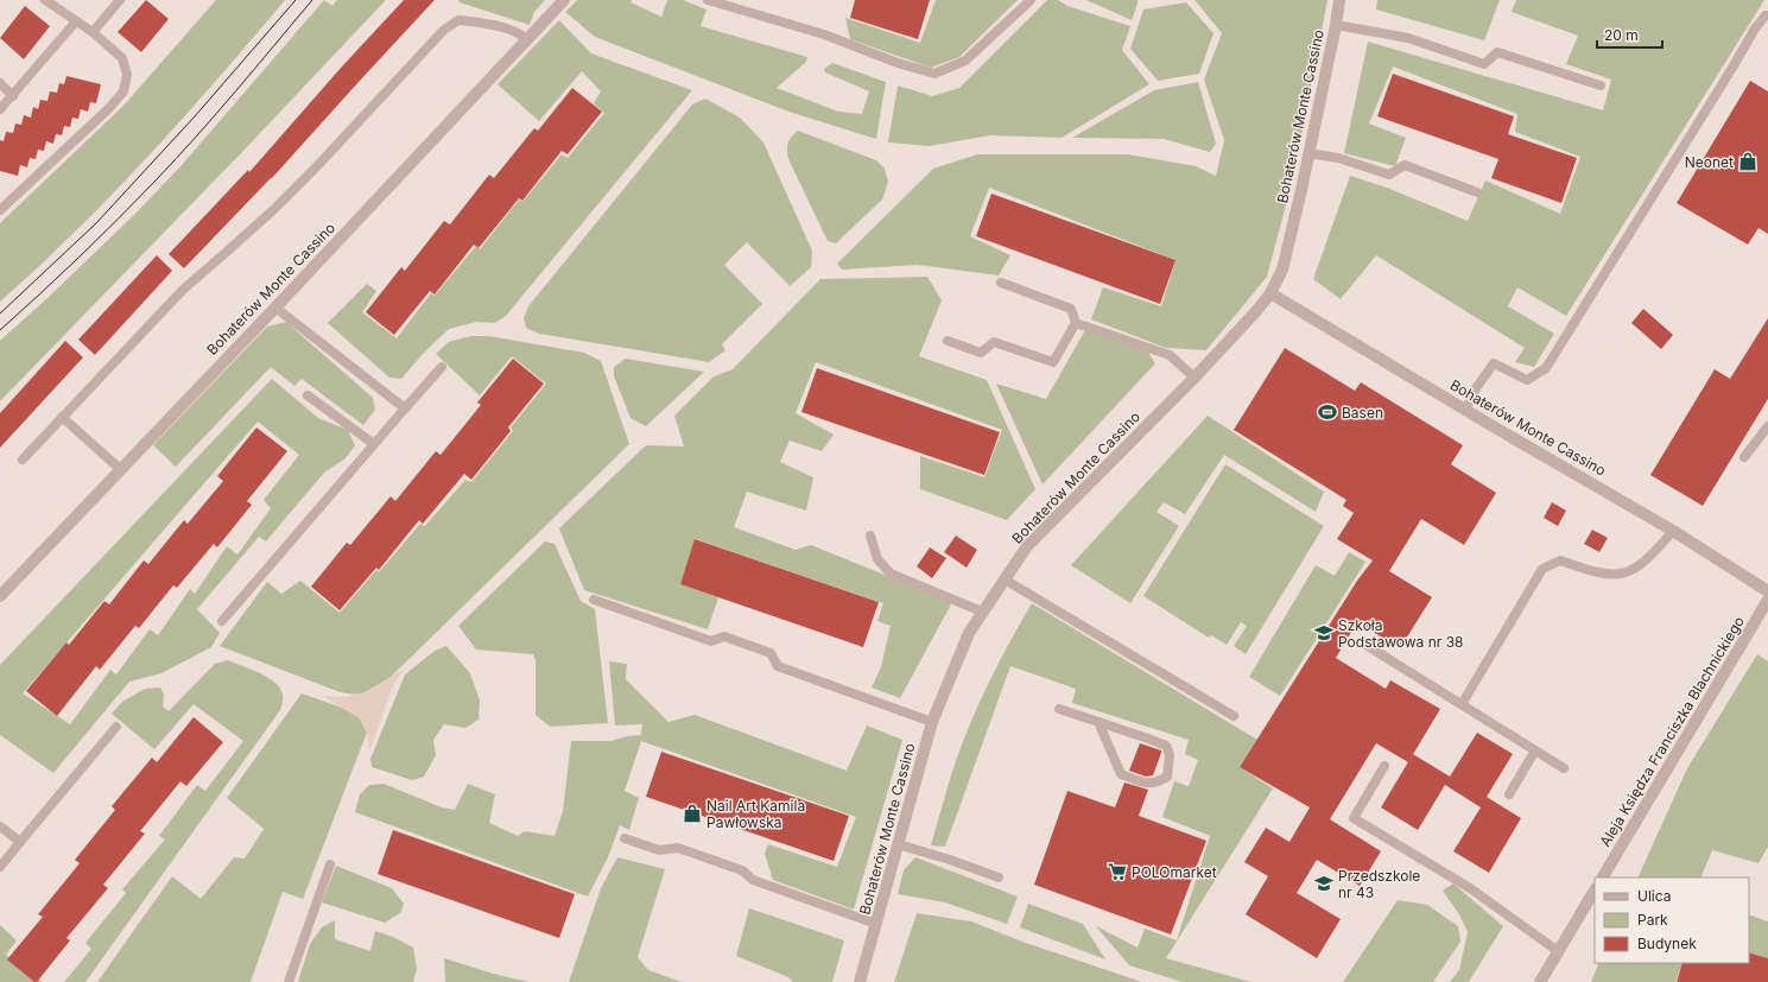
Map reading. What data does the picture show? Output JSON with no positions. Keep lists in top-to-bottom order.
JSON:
{
  "streets": {
    "street": ["Bohaterów Monte Cassino", "Aleja Księdza Franciszka Blachnickiego"]
  },
  "places": {
    "shop": ["Neonet", "Nail Art Kamila Pawłowska"],
    "sports": ["Basen"],
    "school or university": ["Szkoła Podstawowa nr 38", "Przedszkole nr 43"],
    "supermarket": ["POLOmarket"]
  },
  "legend": ["Ulica", "Park", "Budynek"],
  "scale_bar": "20 m"
}
